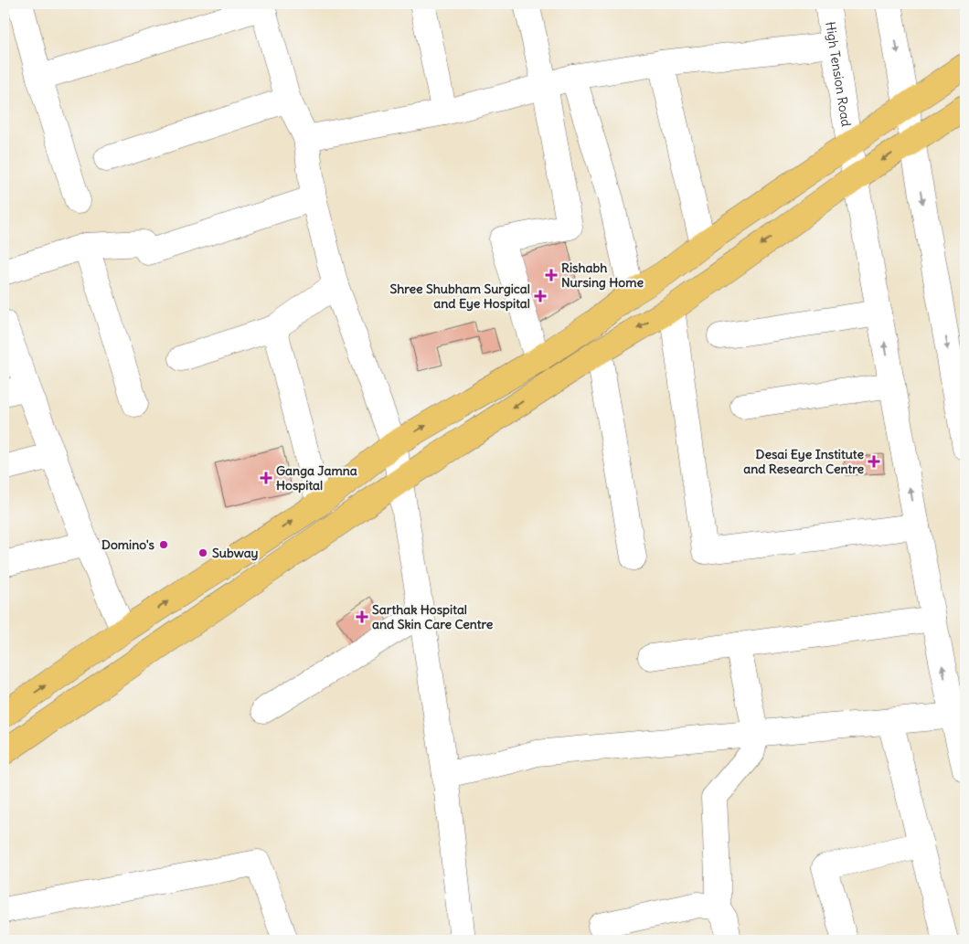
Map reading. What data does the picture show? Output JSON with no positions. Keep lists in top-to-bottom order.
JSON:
{
  "streets": {
    "street": ["High Tension Road"]
  },
  "places": {
    "health": [
      "Rishabh Nursing Home",
      "Shree Shubham Surgical and Eye Hospital",
      "Desai Eye Institute and Research Centre",
      "Ganga Jamna Hospital",
      "Sarthak Hospital and Skin Care Centre"
    ],
    "other": ["Domino's", "Subway"]
  }
}
